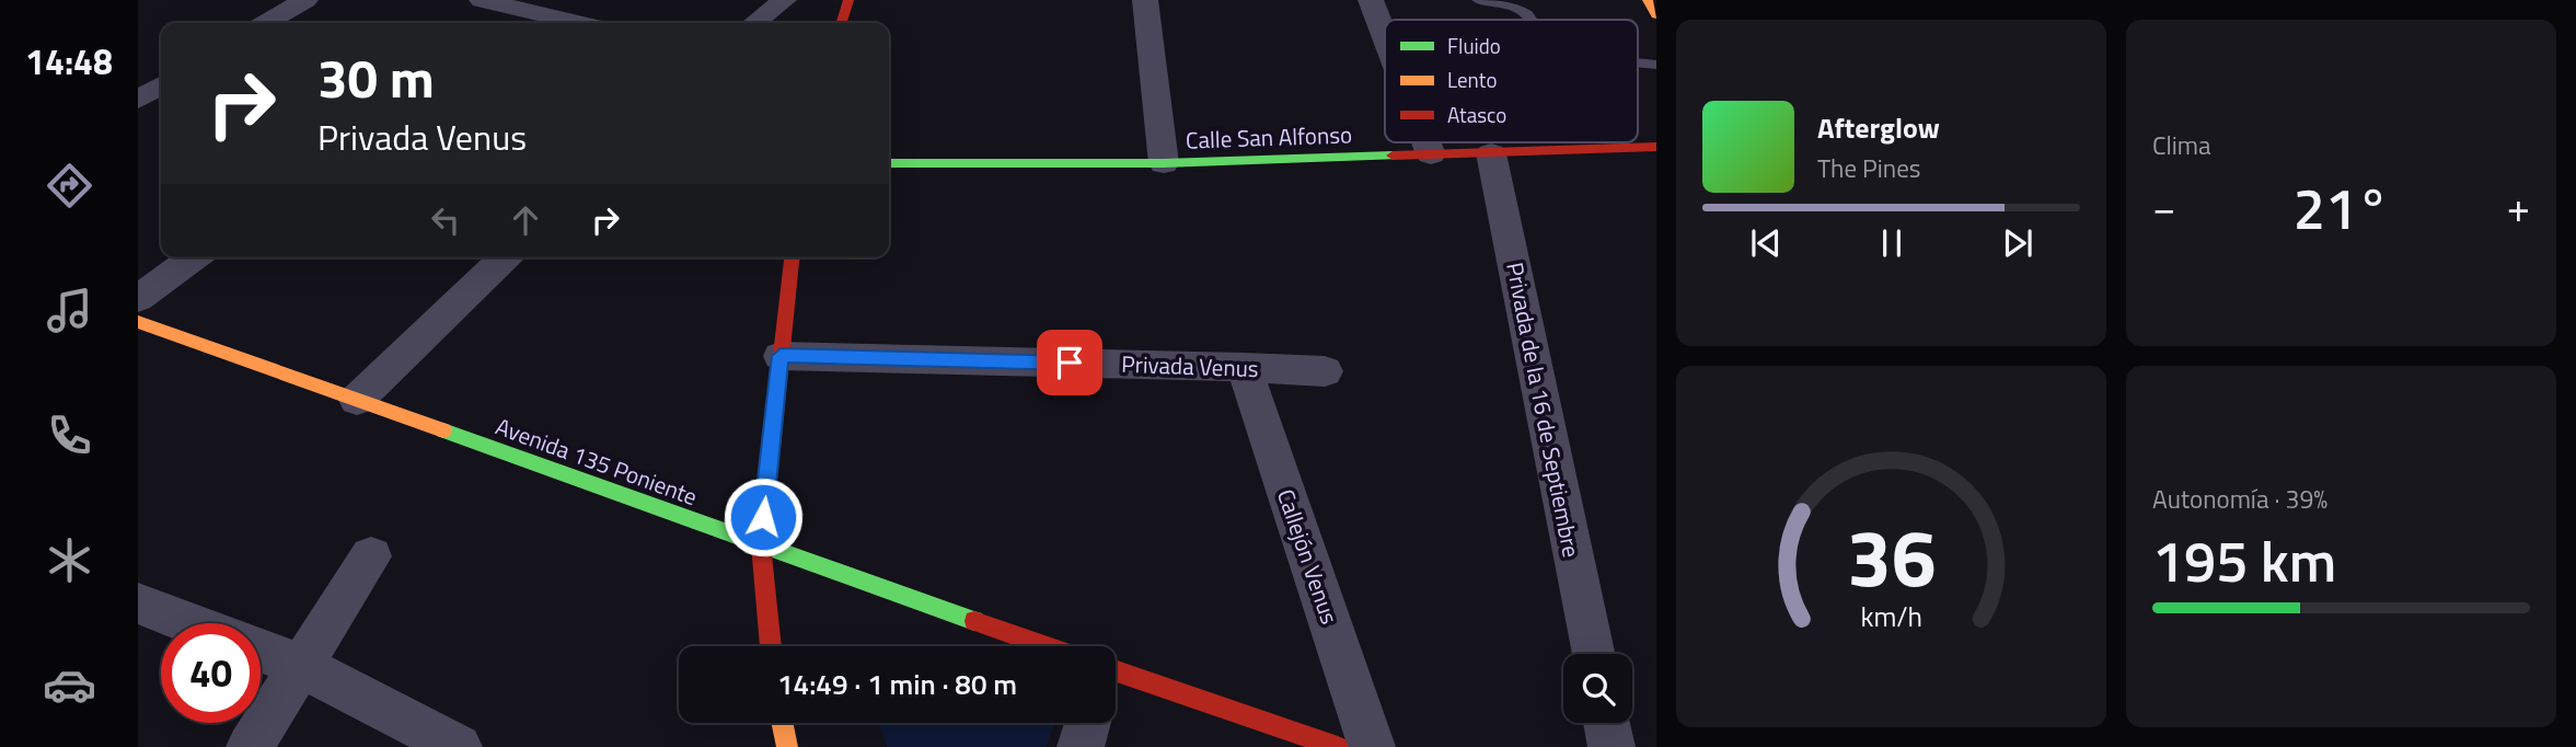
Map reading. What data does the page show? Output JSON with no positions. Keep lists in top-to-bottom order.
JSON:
{
  "streets": {
    "street": [
      "Calle San Alfonso",
      "Privada Venus",
      "Privada de la 16 de Septiembre",
      "Avenida 135 Poniente",
      "Callejón Venus"
    ]
  },
  "crossings": [
    ["Calle San Alfonso", "Privada de la 16 de Septiembre"],
    ["Privada Venus", "Callejón Venus"]
  ],
  "legend": ["Fluido", "Lento", "Atasco"],
  "page": {
    "tabs": "14:48",
    "tile": [
      "Clima",
      ["Autonomía · 39%", "195 km"]
    ],
    "turn": ["30 m", "Privada Venus"],
    "song": ["Afterglow", "The Pines"],
    "heat": ["−", "21°", "+"],
    "limit": "40",
    "trip": "14:49 · 1 min · 80 m",
    "gauge": ["36", "km/h"]
  }
}
